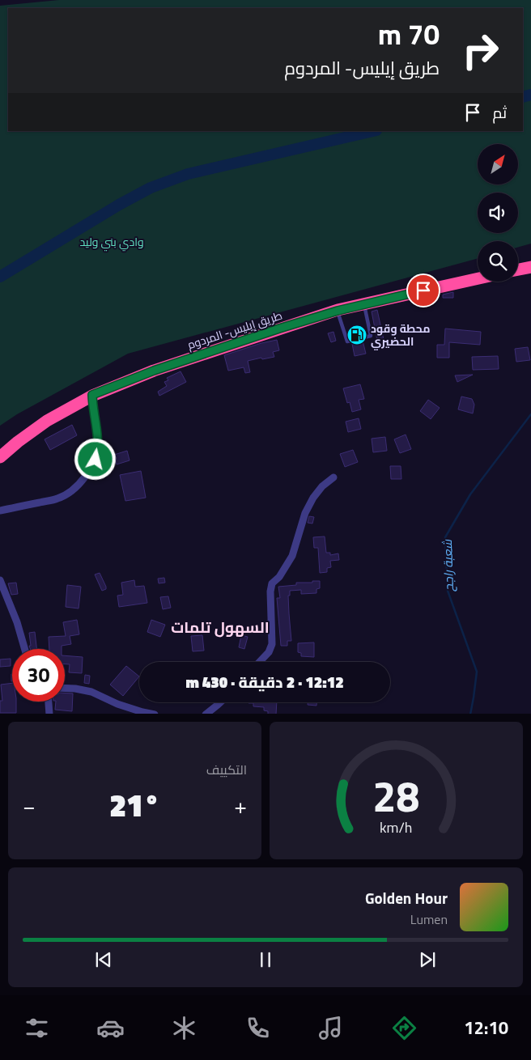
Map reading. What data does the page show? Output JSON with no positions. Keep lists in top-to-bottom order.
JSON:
{
  "streets": {
    "highway": ["طريق إيليس- المردوم"]
  },
  "districts": ["السهول تلمات"],
  "water": ["شعبة راجح"],
  "parks": ["وادي بني وليد"],
  "places": {
    "fuel station": ["محطة وقود الحضيري"]
  },
  "north": "top right",
  "page": {
    "turn": ["70 m", "طريق إيليس- المردوم"],
    "then": "ثم",
    "limit": "30",
    "trip": "12:12 · 2 دقيقة · 430 m",
    "tile": "التكييف",
    "heat": ["−", "21°", "+"],
    "song": ["Golden Hour", "Lumen"],
    "tabs": "12:10",
    "gauge": ["28", "km/h"]
  }
}
